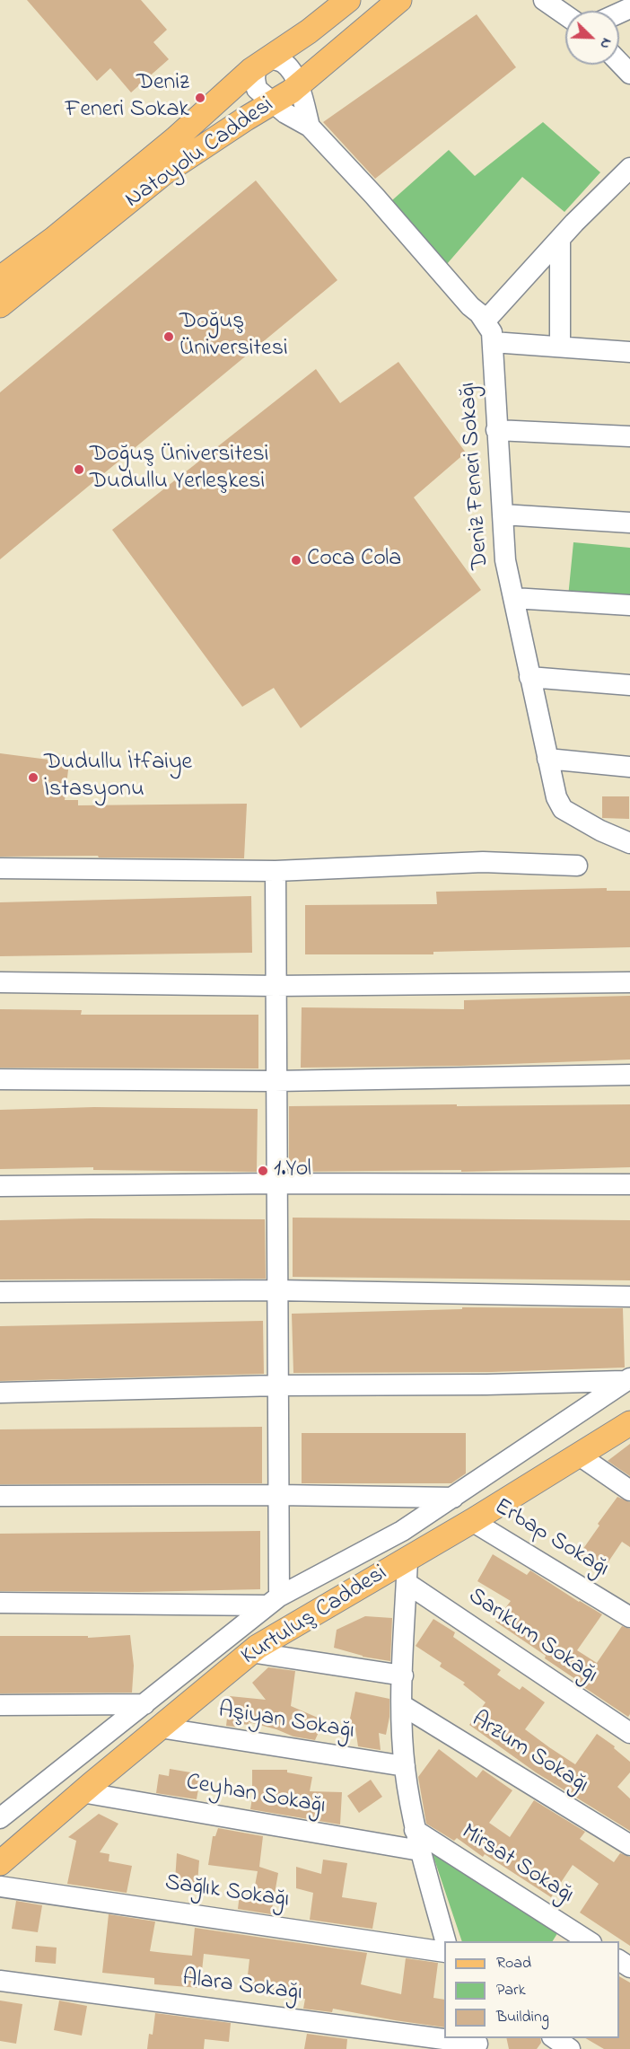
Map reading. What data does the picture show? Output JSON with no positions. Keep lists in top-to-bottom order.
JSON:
{
  "streets": {
    "main road": ["Natoyolu Caddesi", "Kurtuluş Caddesi"],
    "street": [
      "Deniz Feneri Sokağı",
      "Erbap Sokağı",
      "Sarıkum Sokağı",
      "Aşiyan Sokağı",
      "Arzum Sokağı",
      "Ceyhan Sokağı",
      "Mirsat Sokağı",
      "Sağlık Sokağı",
      "Alara Sokağı"
    ]
  },
  "crossings": [
    ["Natoyolu Caddesi", "Deniz Feneri Sokağı"],
    ["Erbap Sokağı", "Kurtuluş Caddesi"],
    ["Kurtuluş Caddesi", "Aşiyan Sokağı"],
    ["Kurtuluş Caddesi", "Ceyhan Sokağı"]
  ],
  "places": [
    "Deniz Feneri Sokak",
    "Doğuş Üniversitesi",
    "Doğuş Üniversitesi Dudullu Yerleşkesi",
    "Coca Cola",
    "Dudullu İtfaiye İstasyonu",
    "1.Yol"
  ],
  "legend": ["Road", "Park", "Building"],
  "north": "bottom right"
}
